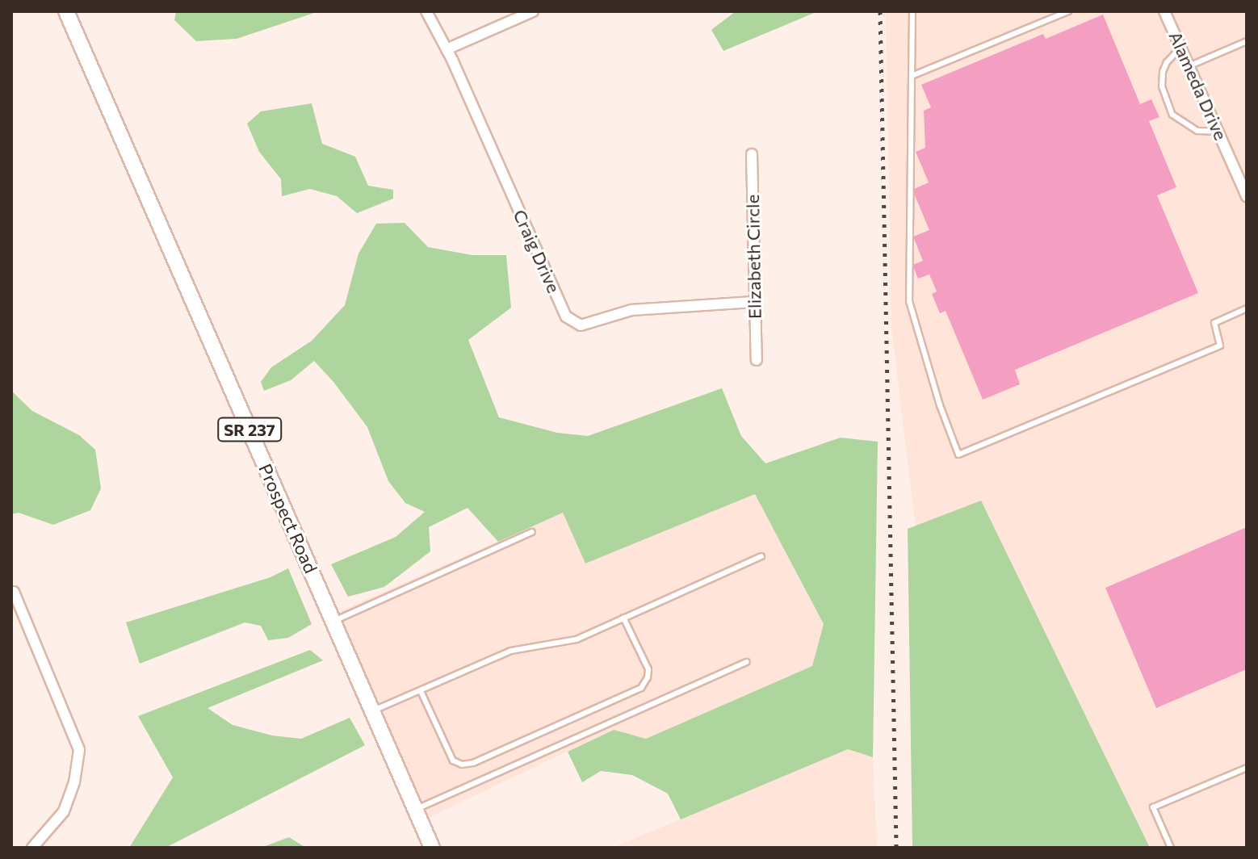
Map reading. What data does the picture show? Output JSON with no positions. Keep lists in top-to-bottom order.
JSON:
{
  "streets": {
    "main road": ["SR 237", "Prospect Road"],
    "street": ["Alameda Drive", "Craig Drive", "Elizabeth Circle"]
  },
  "crossings": [
    ["Craig Drive", "Elizabeth Circle"]
  ]
}
